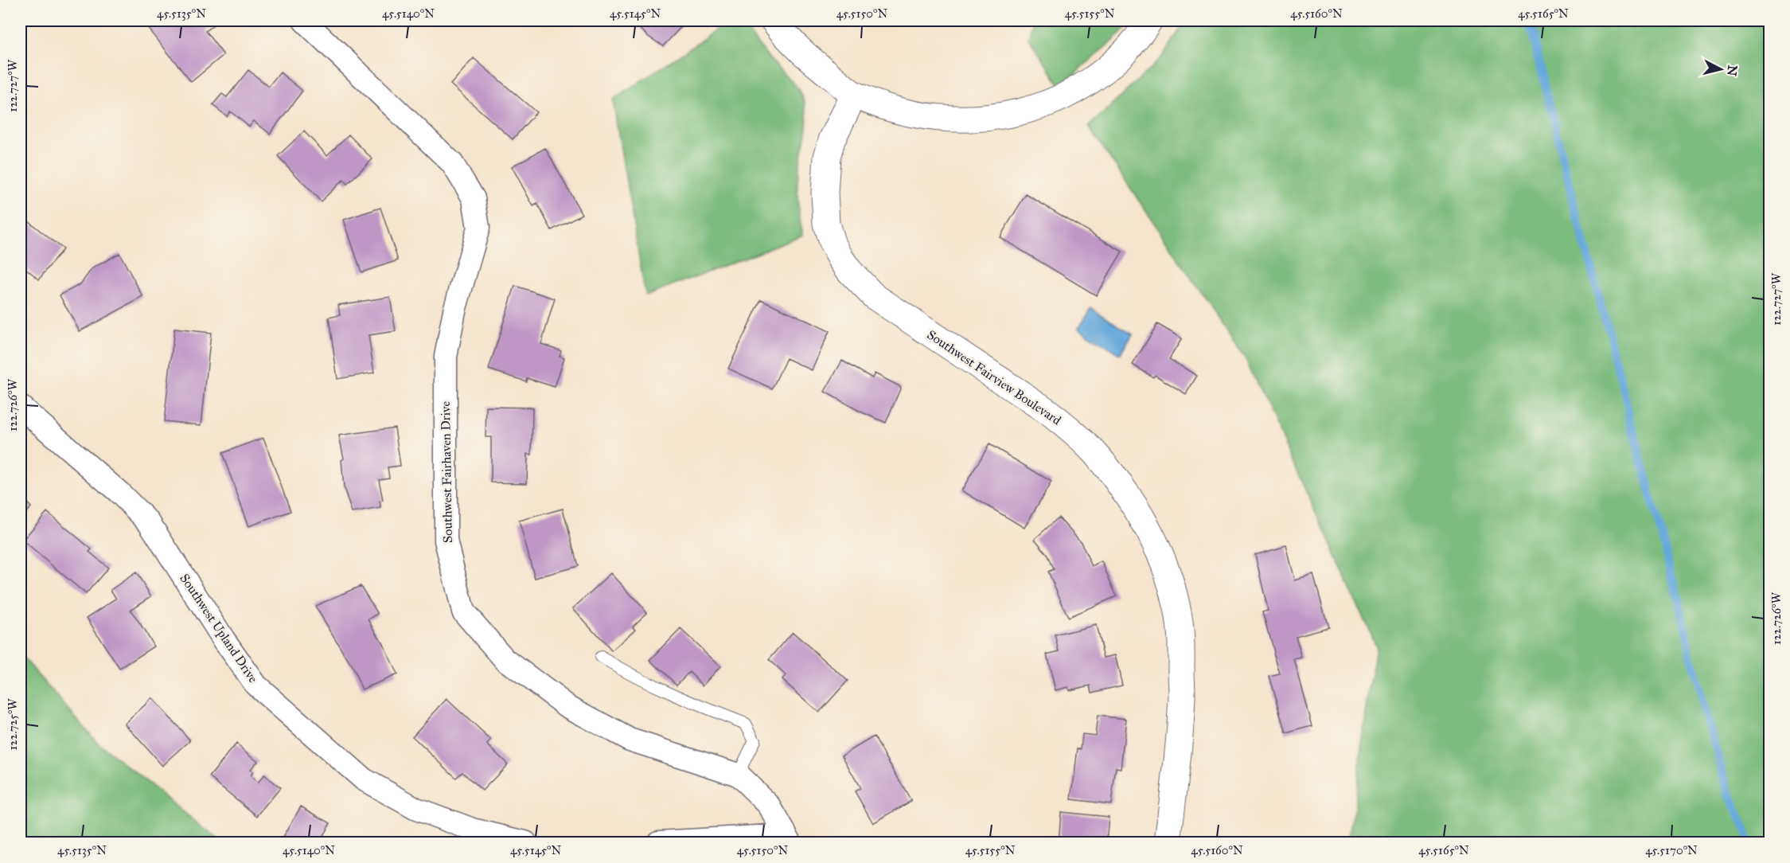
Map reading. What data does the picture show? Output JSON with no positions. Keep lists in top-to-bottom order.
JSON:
{
  "streets": {
    "street": ["Southwest Fairview Boulevard", "Southwest Fairhaven Drive", "Southwest Upland Drive"]
  },
  "north": "right",
  "coordinates": [
    "45.5135°N",
    "45.5140°N",
    "45.5145°N",
    "45.5150°N",
    "45.5155°N",
    "45.5160°N",
    "45.5165°N",
    "122.727°W",
    "122.726°W",
    "122.725°W",
    "45.5170°N"
  ]
}
